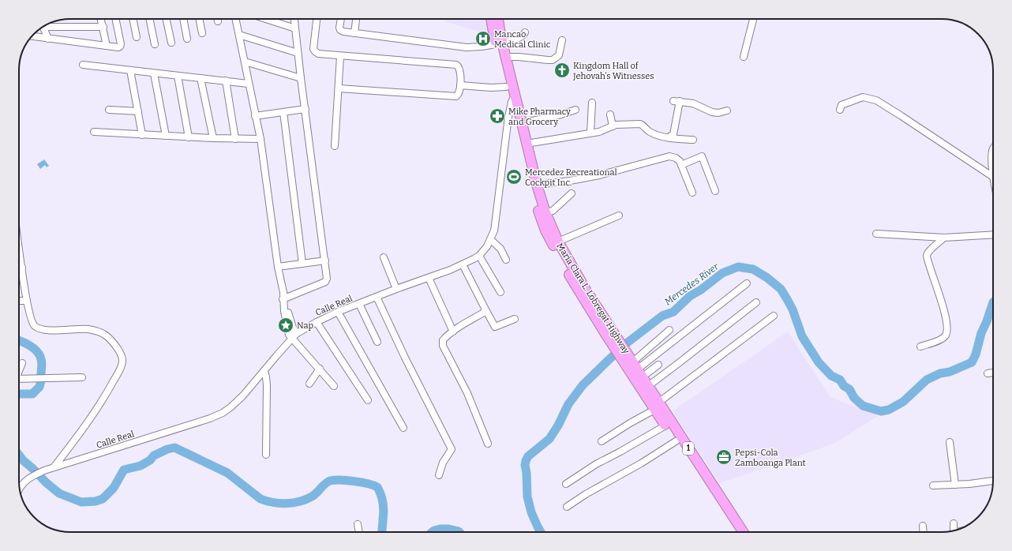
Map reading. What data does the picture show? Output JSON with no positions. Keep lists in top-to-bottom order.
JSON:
{
  "streets": {
    "highway": ["Maria Clara L. Lobregat Highway", "1"],
    "street": ["Calle Real"]
  },
  "crossings": [
    ["Maria Clara L. Lobregat Highway", "Calle Real"]
  ],
  "water": ["Mercedes River"],
  "places": {
    "hospital": ["Mancao Medical Clinic"],
    "church": ["Kingdom Hall of Jehovah's Witnesses"],
    "pharmacy": ["Mike Pharmacy and Grocery"],
    "sports": ["Mercedez Recreational Cockpit Inc."],
    "place": ["Nap"],
    "office": ["Pepsi-Cola Zamboanga Plant"]
  }
}
